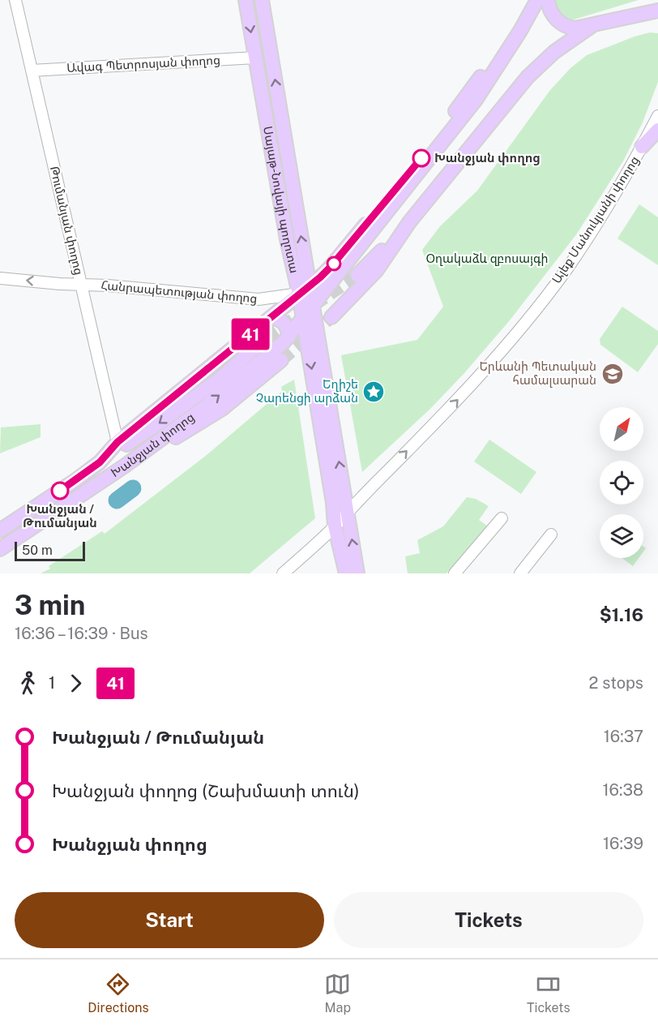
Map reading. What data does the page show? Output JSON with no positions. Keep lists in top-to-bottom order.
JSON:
{
  "streets": {
    "main road": ["Սայաթ-Նովայի պողոտա", "Խանջյան փողոց"],
    "street": [
      "Ավագ Պետրոսյան փողոց",
      "Ալեք Մանուկյանի փողոց",
      "Թումանյան փողոց",
      "Հանրապետության փողոց"
    ]
  },
  "crossings": [
    ["Ավագ Պետրոսյան փողոց", "Սայաթ-Նովայի պողոտա"],
    ["Ավագ Պետրոսյան փողոց", "Թումանյան փողոց"],
    ["Սայաթ-Նովայի պողոտա", "Ալեք Մանուկյանի փողոց"],
    ["Սայաթ-Նովայի պողոտա", "Հանրապետության փողոց"],
    ["Սայաթ-Նովայի պողոտա", "Խանջյան փողոց"],
    ["Թումանյան փողոց", "Հանրապետության փողոց"],
    ["Թումանյան փողոց", "Խանջյան փողոց"],
    ["Հանրապետության փողոց", "Խանջյան փողոց"]
  ],
  "one_way": ["Ալեք Մանուկյանի փողոց"],
  "parks": ["Օղակաձև զբոսայգի"],
  "places": {
    "other": ["Խանջյան փողոց", "Խանջյան / Թումանյան"],
    "school or university": ["Երևանի Պետական համալսարան"],
    "place": ["Եղիշե Չարենցի արձան"]
  },
  "lines": ["bus line 41"],
  "scale_bar": "50 m",
  "north": "top right",
  "page": {
    "on_map": "41",
    "scale": "50 m",
    "heading": ["3 min", "16:36 – 16:39 · Bus", "$1.16"],
    "legs": ["1", "41", "2 stops"],
    "list": [
      {
        "name": "Խանջյան / Թումանյան",
        "value": "16:37"
      },
      {
        "name": "Խանջյան փողոց (Շախմատի տուն)",
        "value": "16:38"
      },
      {
        "name": "Խանջյան փողոց",
        "value": "16:39"
      }
    ],
    "buttons": ["Start", "Tickets"],
    "tabs": ["Directions", "Map", "Tickets"]
  }
}
